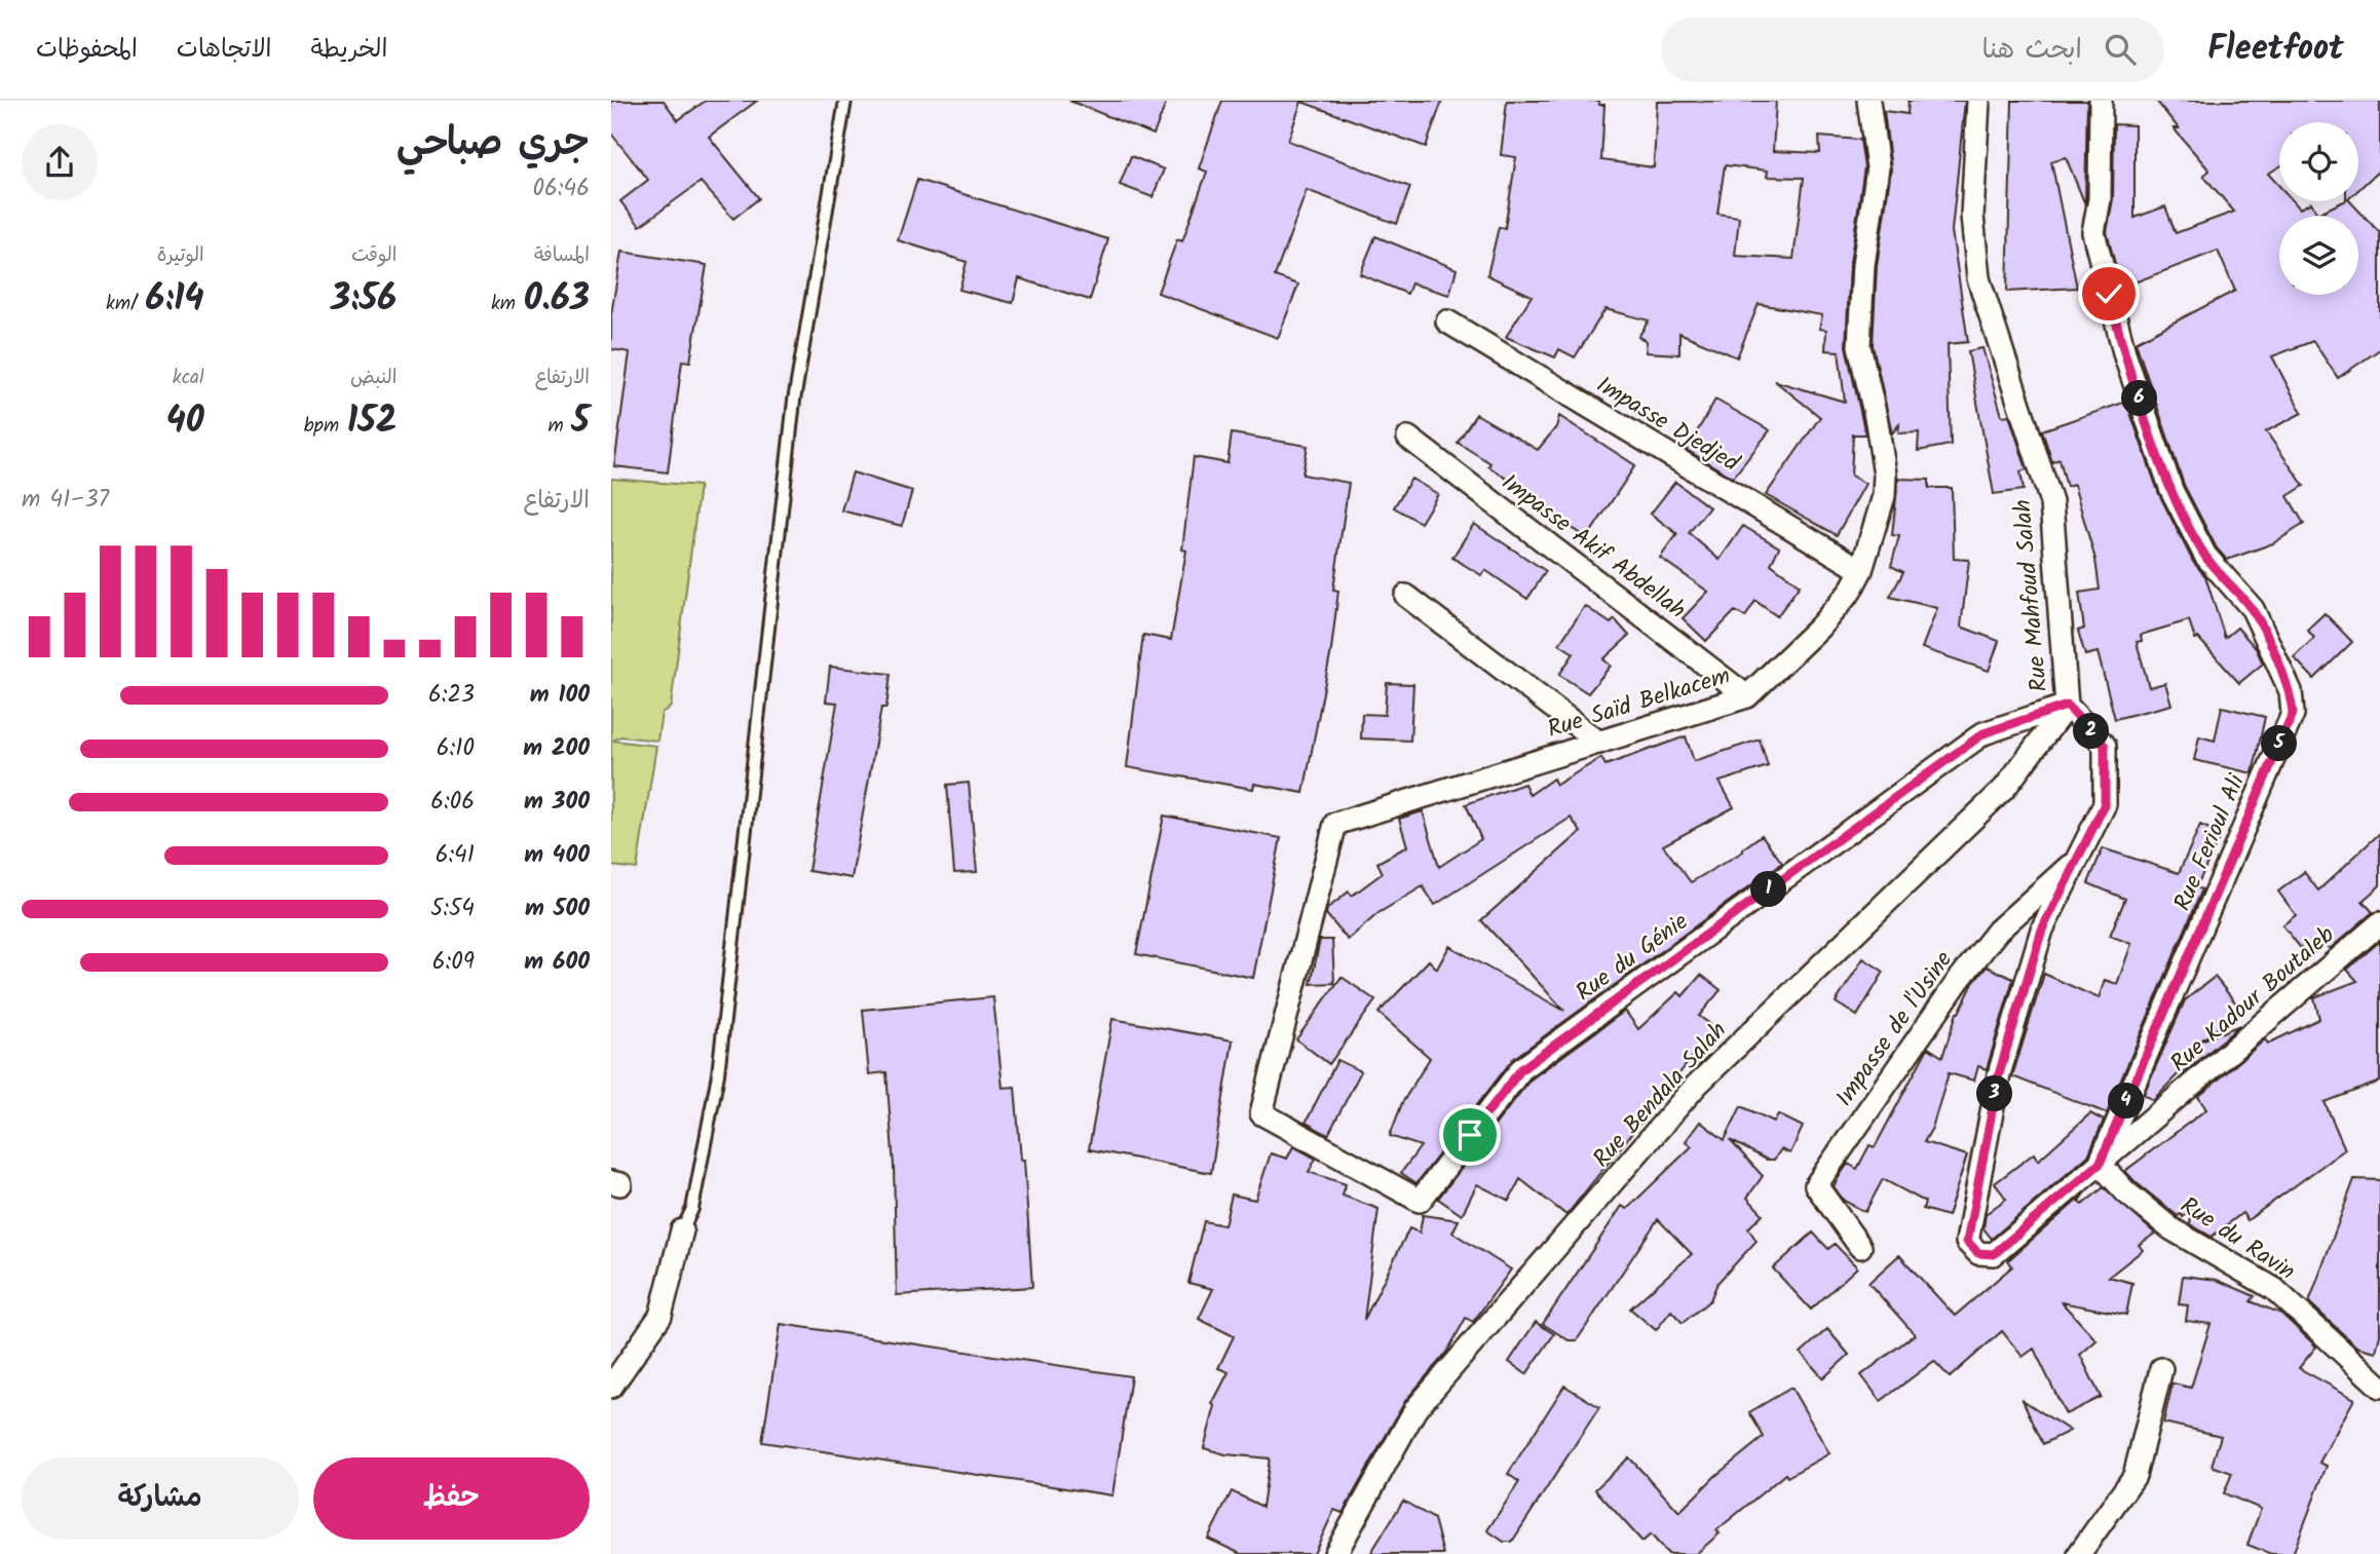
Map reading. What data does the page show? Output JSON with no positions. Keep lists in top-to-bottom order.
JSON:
{
  "streets": {
    "street": [
      "Impasse Djedjed",
      "Impasse Akif Abdellah",
      "Rue Mahfoud Salah",
      "Rue Saïd Belkacem",
      "Rue Ferioul Ali",
      "Rue du Génie",
      "Rue Kadour Boutaleb",
      "Impasse de l'Usine",
      "Rue Bendala Salah",
      "Rue du Ravin"
    ]
  },
  "crossings": [
    ["Impasse Djedjed", "Rue Saïd Belkacem"],
    ["Impasse Akif Abdellah", "Rue Saïd Belkacem"],
    ["Rue Mahfoud Salah", "Rue du Génie"],
    ["Rue Mahfoud Salah", "Rue Kadour Boutaleb"],
    ["Rue Mahfoud Salah", "Impasse de l'Usine"],
    ["Rue Mahfoud Salah", "Rue Bendala Salah"],
    ["Rue Saïd Belkacem", "Rue du Génie"],
    ["Rue Ferioul Ali", "Rue Kadour Boutaleb"],
    ["Rue Ferioul Ali", "Rue du Ravin"],
    ["Rue du Génie", "Rue Bendala Salah"],
    ["Rue Kadour Boutaleb", "Rue du Ravin"]
  ],
  "page": {
    "header": "Fleetfoot",
    "search": "ابحث هنا",
    "nav": ["الخريطة", "الاتجاهات", "المحفوظات"],
    "heading": ["جري صباحي", "06:46"],
    "stats": [
      ["المسافة", "0.63 km"],
      ["الوقت", "3:56"],
      ["الوتيرة", "6:14 /km"],
      ["الارتفاع", "5 m"],
      ["النبض", "152 bpm"],
      ["kcal", "40"]
    ],
    "pins": [
      "6",
      "2",
      "5",
      "1",
      "3",
      "4"
    ],
    "chart": ["الارتفاع", "37–41 m"],
    "list": [
      {
        "name": "100 m",
        "note": "6:23"
      },
      {
        "name": "200 m",
        "note": "6:10"
      },
      {
        "name": "300 m",
        "note": "6:06"
      },
      {
        "name": "400 m",
        "note": "6:41"
      },
      {
        "name": "500 m",
        "note": "5:54"
      },
      {
        "name": "600 m",
        "note": "6:09"
      }
    ],
    "buttons": ["حفظ", "مشاركة"]
  }
}
